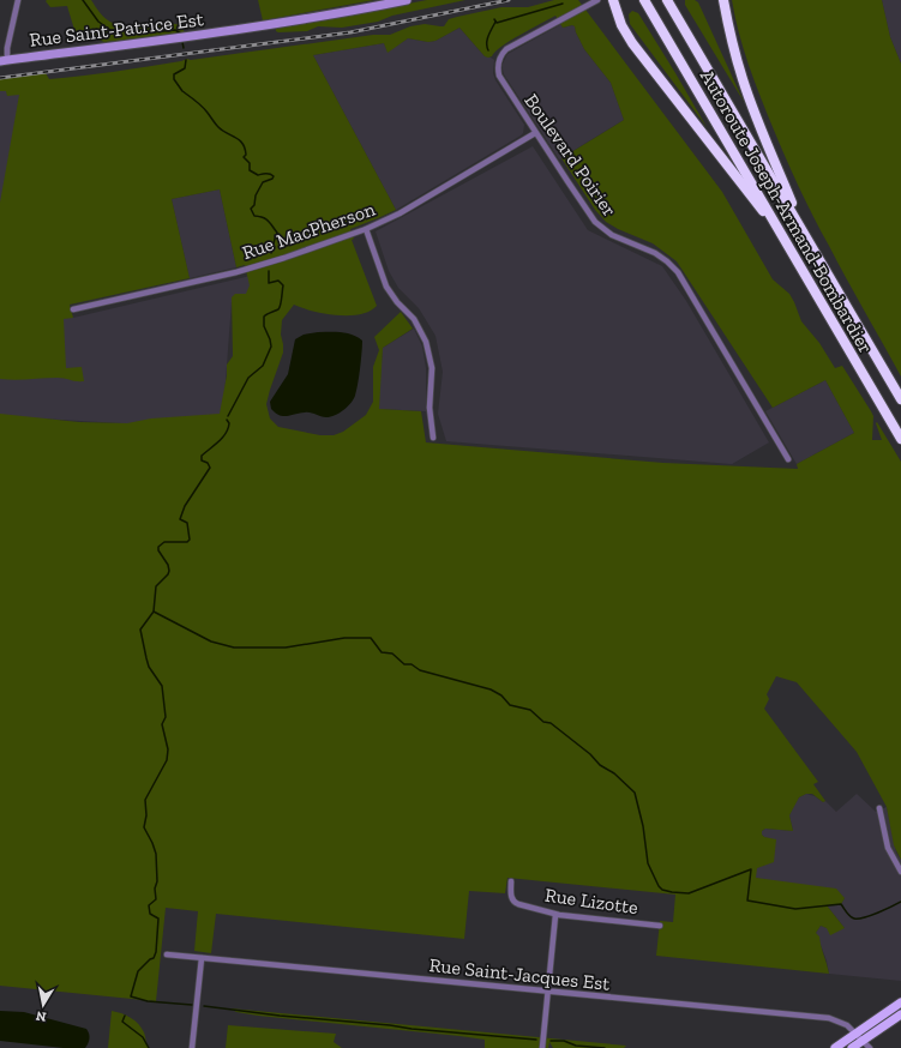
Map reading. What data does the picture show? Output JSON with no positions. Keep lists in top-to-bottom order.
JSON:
{
  "streets": {
    "highway": ["Autoroute Joseph-Armand-Bombardier"],
    "street": [
      "Rue Saint-Patrice Est",
      "Boulevard Poirier",
      "Rue MacPherson",
      "Rue Lizotte",
      "Rue Saint-Jacques Est"
    ]
  },
  "crossings": [
    ["Boulevard Poirier", "Rue MacPherson"]
  ],
  "north": "bottom"
}
